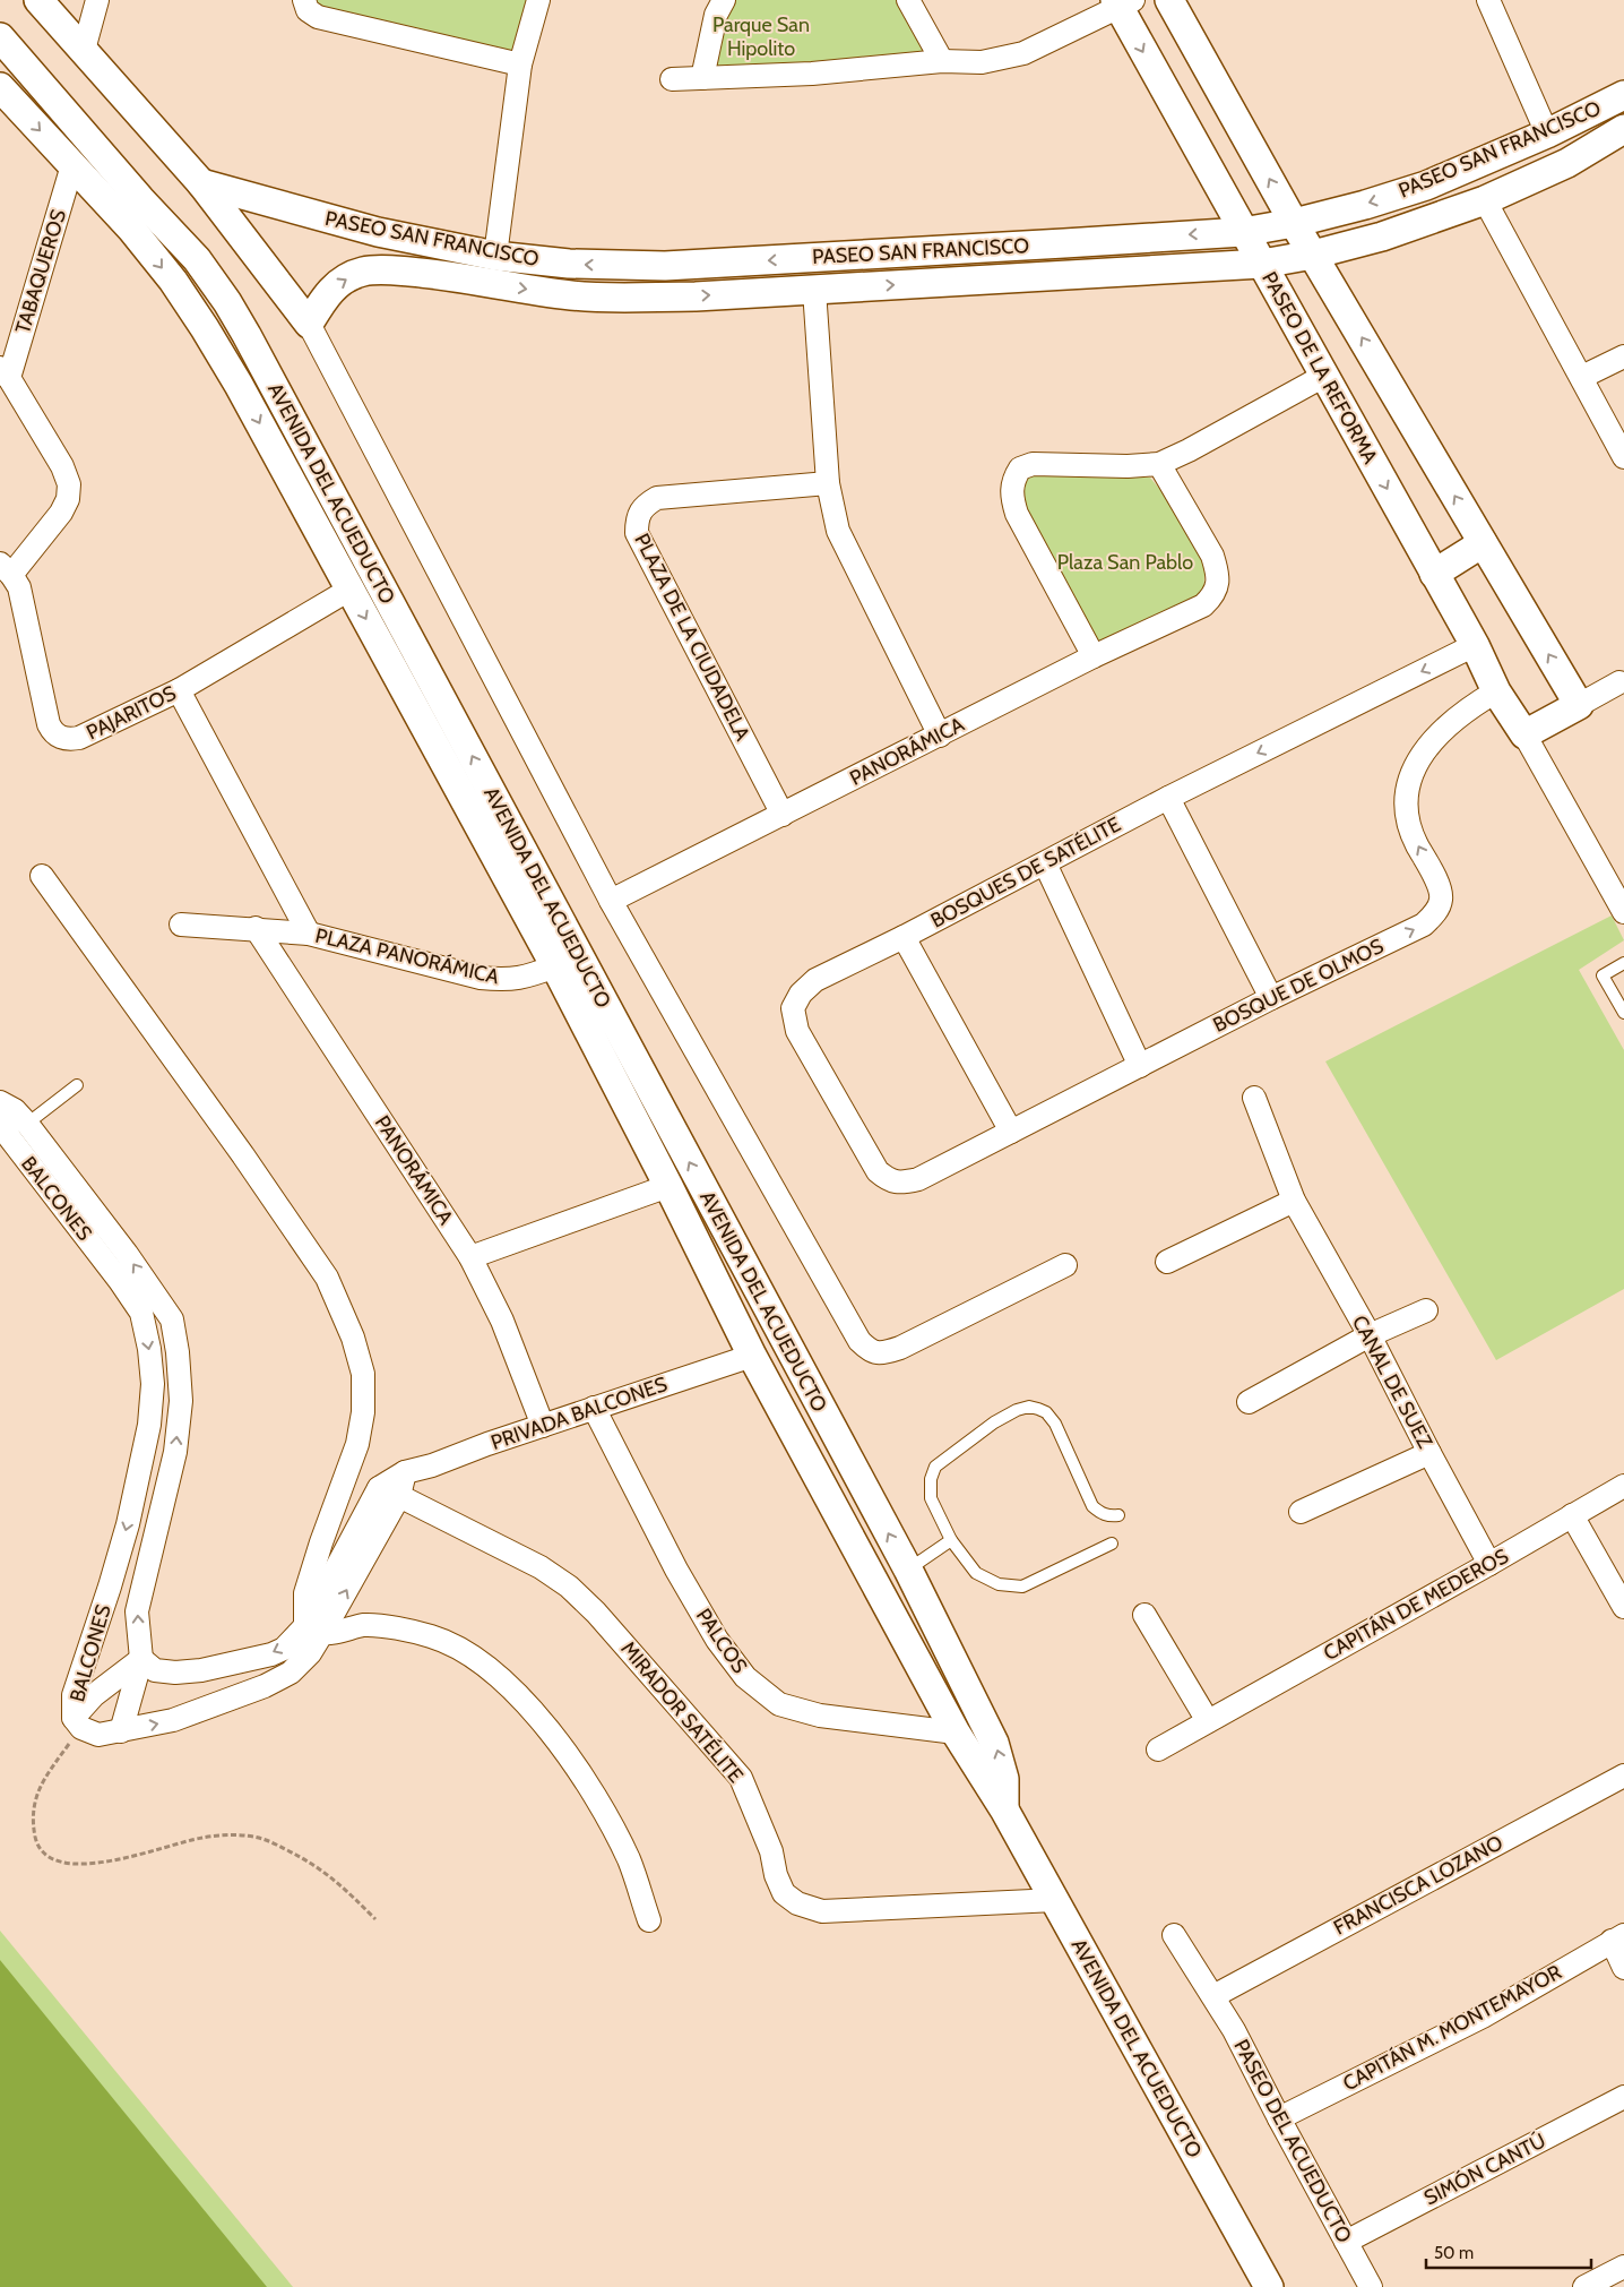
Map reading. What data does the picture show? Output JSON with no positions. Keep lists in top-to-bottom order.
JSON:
{
  "streets": {
    "street": [
      "PASEO SAN FRANCISCO",
      "TABAQUEROS",
      "PASEO DE LA REFORMA",
      "AVENIDA DEL ACUEDUCTO",
      "PLAZA DE LA CIUDADELA",
      "PAJARITOS",
      "PANORÁMICA",
      "BOSQUES DE SATÉLITE",
      "PLAZA PANORÁMICA",
      "BOSQUE DE OLMOS",
      "BALCONES",
      "CANAL DE SUEZ",
      "PRIVADA BALCONES",
      "CAPITÁN DE MEDEROS",
      "PALCOS",
      "MIRADOR SATÉLITE",
      "FRANCISCA LOZANO",
      "CAPITÁN M. MONTEMAYOR",
      "PASEO DEL ACUEDUCTO",
      "SIMÓN CANTÚ"
    ]
  },
  "crossings": [
    ["PASEO SAN FRANCISCO", "PASEO DE LA REFORMA"],
    ["TABAQUEROS", "AVENIDA DEL ACUEDUCTO"],
    ["TABAQUEROS", "PAJARITOS"],
    ["PASEO DE LA REFORMA", "BOSQUES DE SATÉLITE"],
    ["PASEO DE LA REFORMA", "BOSQUE DE OLMOS"],
    ["AVENIDA DEL ACUEDUCTO", "PAJARITOS"],
    ["AVENIDA DEL ACUEDUCTO", "PLAZA PANORÁMICA"],
    ["AVENIDA DEL ACUEDUCTO", "PRIVADA BALCONES"],
    ["AVENIDA DEL ACUEDUCTO", "PALCOS"],
    ["AVENIDA DEL ACUEDUCTO", "MIRADOR SATÉLITE"],
    ["PLAZA DE LA CIUDADELA", "PANORÁMICA"],
    ["PANORÁMICA", "PLAZA PANORÁMICA"],
    ["PANORÁMICA", "PRIVADA BALCONES"],
    ["BOSQUES DE SATÉLITE", "BOSQUE DE OLMOS"],
    ["CANAL DE SUEZ", "CAPITÁN DE MEDEROS"],
    ["PRIVADA BALCONES", "PALCOS"],
    ["PRIVADA BALCONES", "MIRADOR SATÉLITE"],
    ["FRANCISCA LOZANO", "PASEO DEL ACUEDUCTO"],
    ["CAPITÁN M. MONTEMAYOR", "PASEO DEL ACUEDUCTO"],
    ["PASEO DEL ACUEDUCTO", "SIMÓN CANTÚ"]
  ],
  "one_way": ["BOSQUE DE OLMOS"],
  "parks": ["Parque San Hipolito", "Plaza San Pablo"],
  "scale_bar": "50 m"
}
